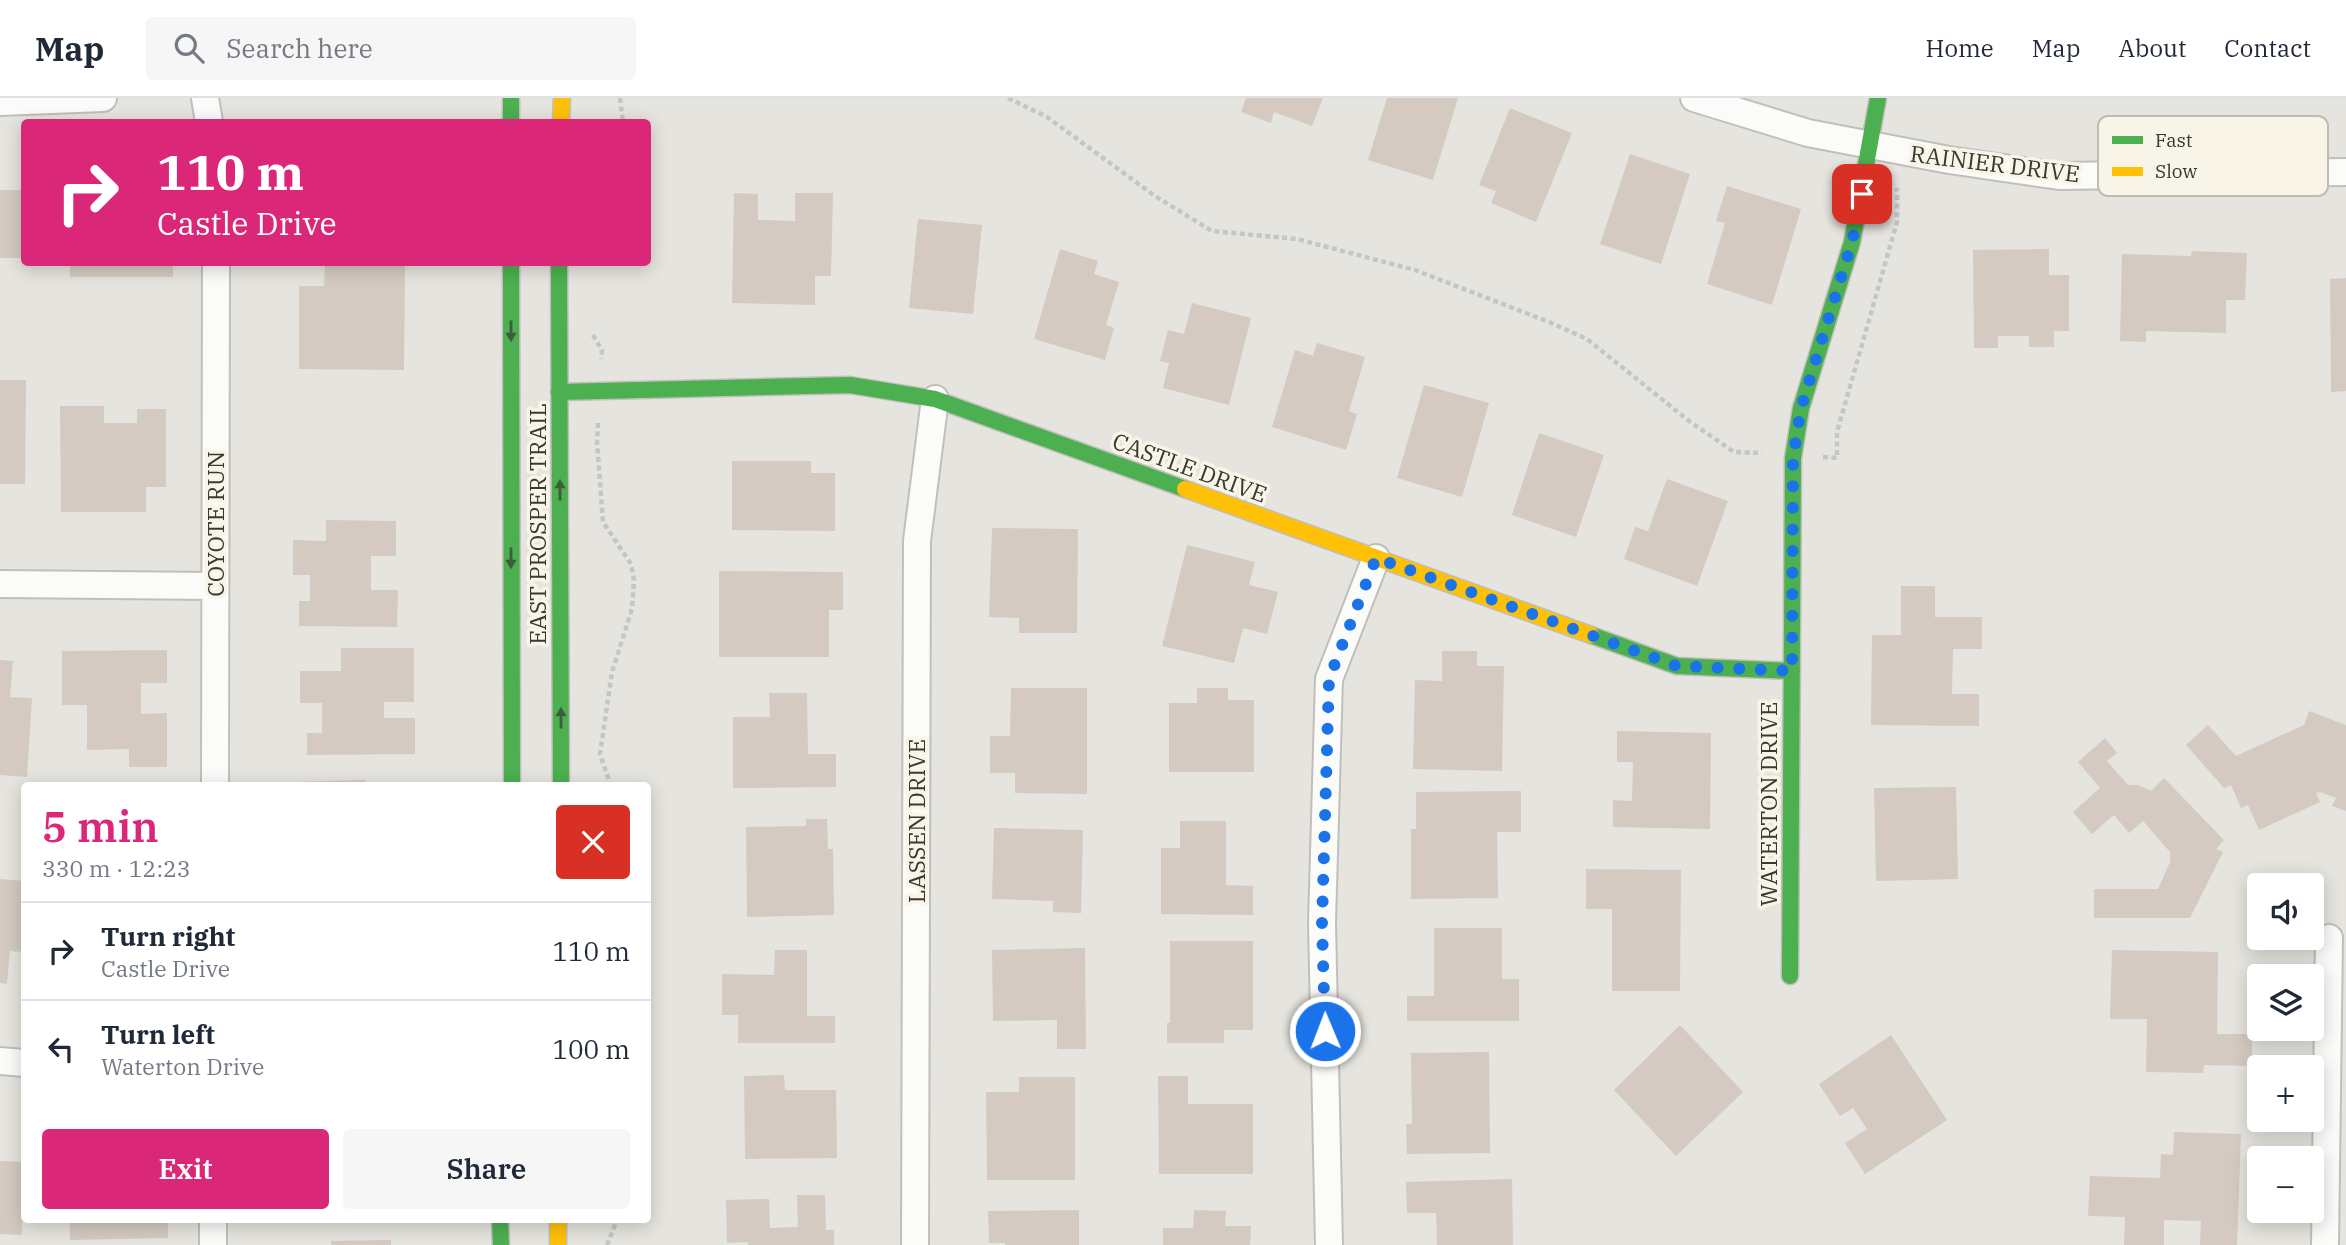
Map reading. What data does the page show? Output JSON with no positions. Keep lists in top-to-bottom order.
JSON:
{
  "streets": {
    "street": [
      "RAINIER DRIVE",
      "CASTLE DRIVE",
      "COYOTE RUN",
      "EAST PROSPER TRAIL",
      "WATERTON DRIVE",
      "LASSEN DRIVE"
    ]
  },
  "crossings": [
    ["RAINIER DRIVE", "WATERTON DRIVE"],
    ["CASTLE DRIVE", "EAST PROSPER TRAIL"],
    ["CASTLE DRIVE", "WATERTON DRIVE"],
    ["CASTLE DRIVE", "LASSEN DRIVE"]
  ],
  "legend": ["Fast", "Slow"],
  "page": {
    "header": "Map",
    "search": "Search here",
    "nav": [
      "Home",
      "Map",
      "About",
      "Contact"
    ],
    "turn": ["110 m", "Castle Drive"],
    "heading": ["5 min", "330 m · 12:23"],
    "map_buttons": ["+", "−"],
    "list": [
      {
        "name": "Turn right",
        "note": "Castle Drive",
        "value": "110 m"
      },
      {
        "name": "Turn left",
        "note": "Waterton Drive",
        "value": "100 m"
      }
    ],
    "buttons": ["Exit", "Share"]
  }
}
